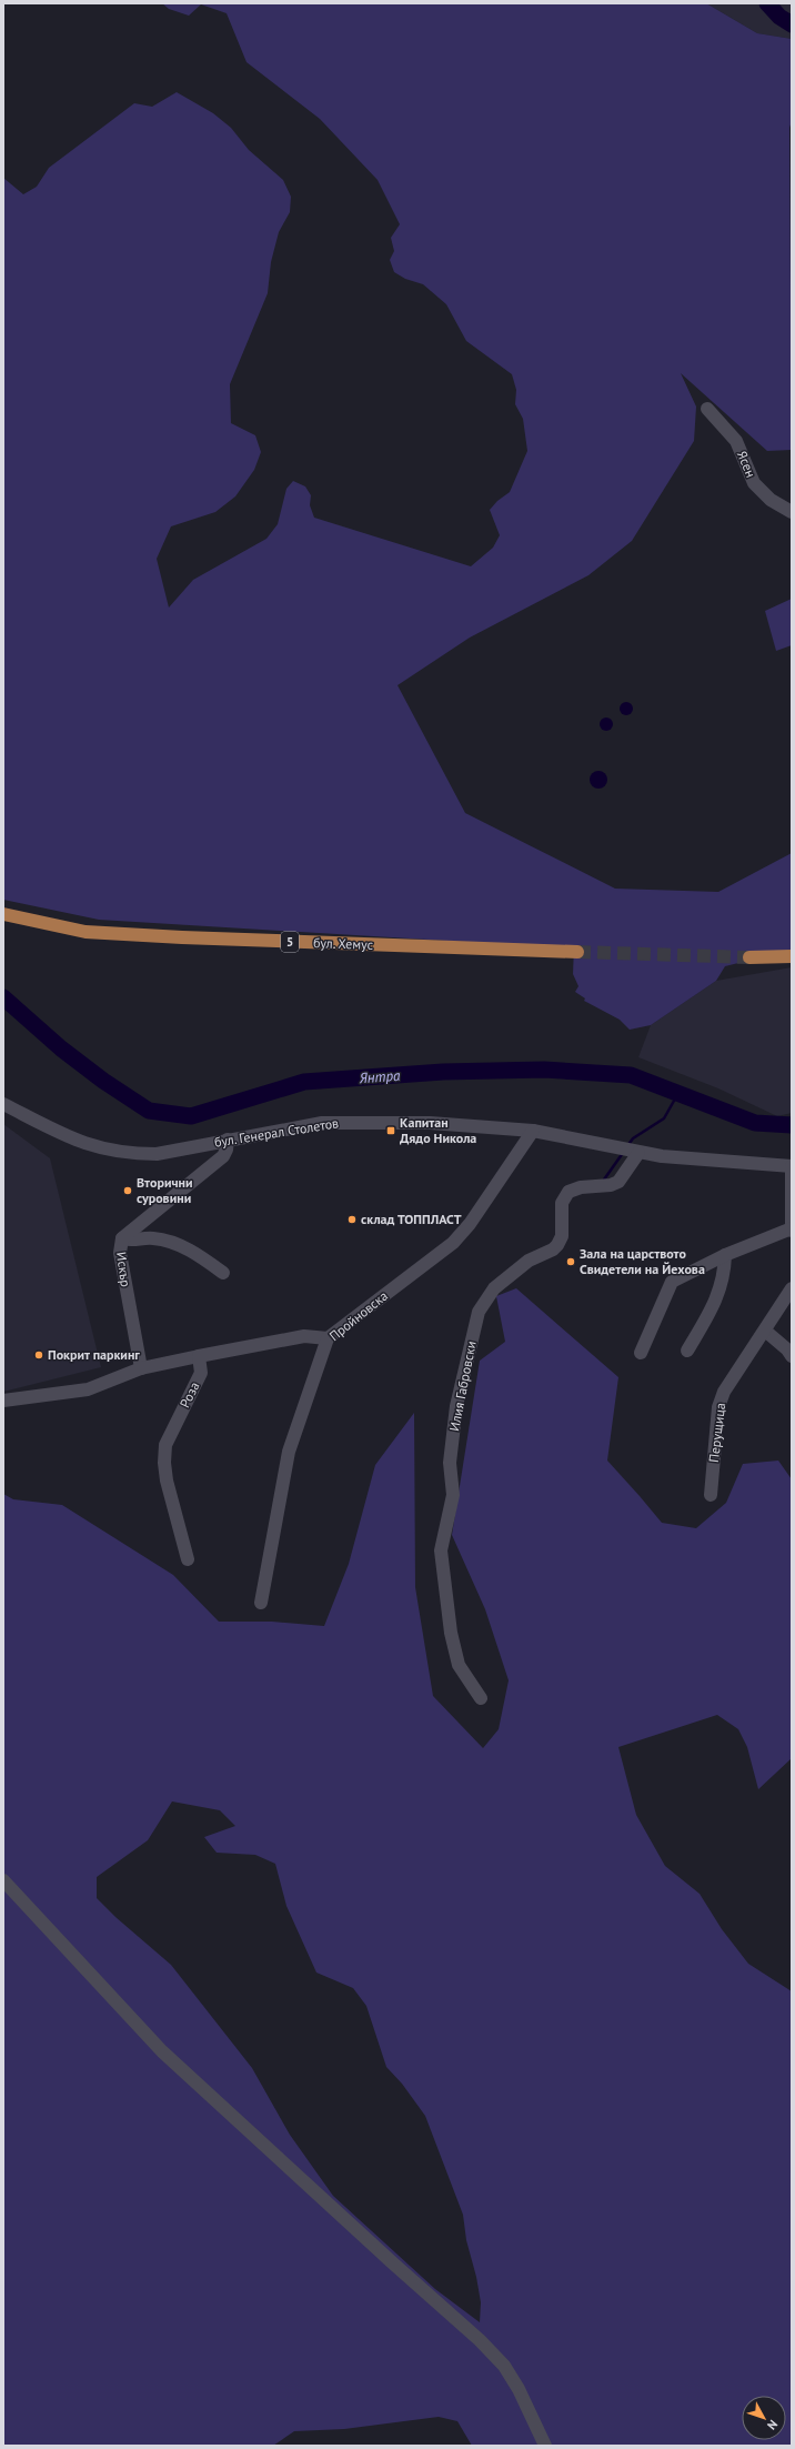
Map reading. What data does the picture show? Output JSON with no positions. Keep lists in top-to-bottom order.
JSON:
{
  "streets": {
    "main road": ["5", "бул. Хемус"],
    "street": [
      "Ясен",
      "бул. Генерал Столетов",
      "Искър",
      "Пройновска",
      "Илия Габровски",
      "Роза",
      "Перущица"
    ]
  },
  "crossings": [
    ["бул. Генерал Столетов", "Искър"],
    ["бул. Генерал Столетов", "Пройновска"],
    ["бул. Генерал Столетов", "Илия Габровски"]
  ],
  "water": ["Янтра"],
  "places": {
    "transit": ["Капитан Дядо Никола"],
    "other": [
      "Вторични суровини",
      "склад ТОППЛАСТ",
      "Зала на царството Свидетели на Йехова",
      "Покрит паркинг"
    ]
  },
  "north": "bottom right"
}
